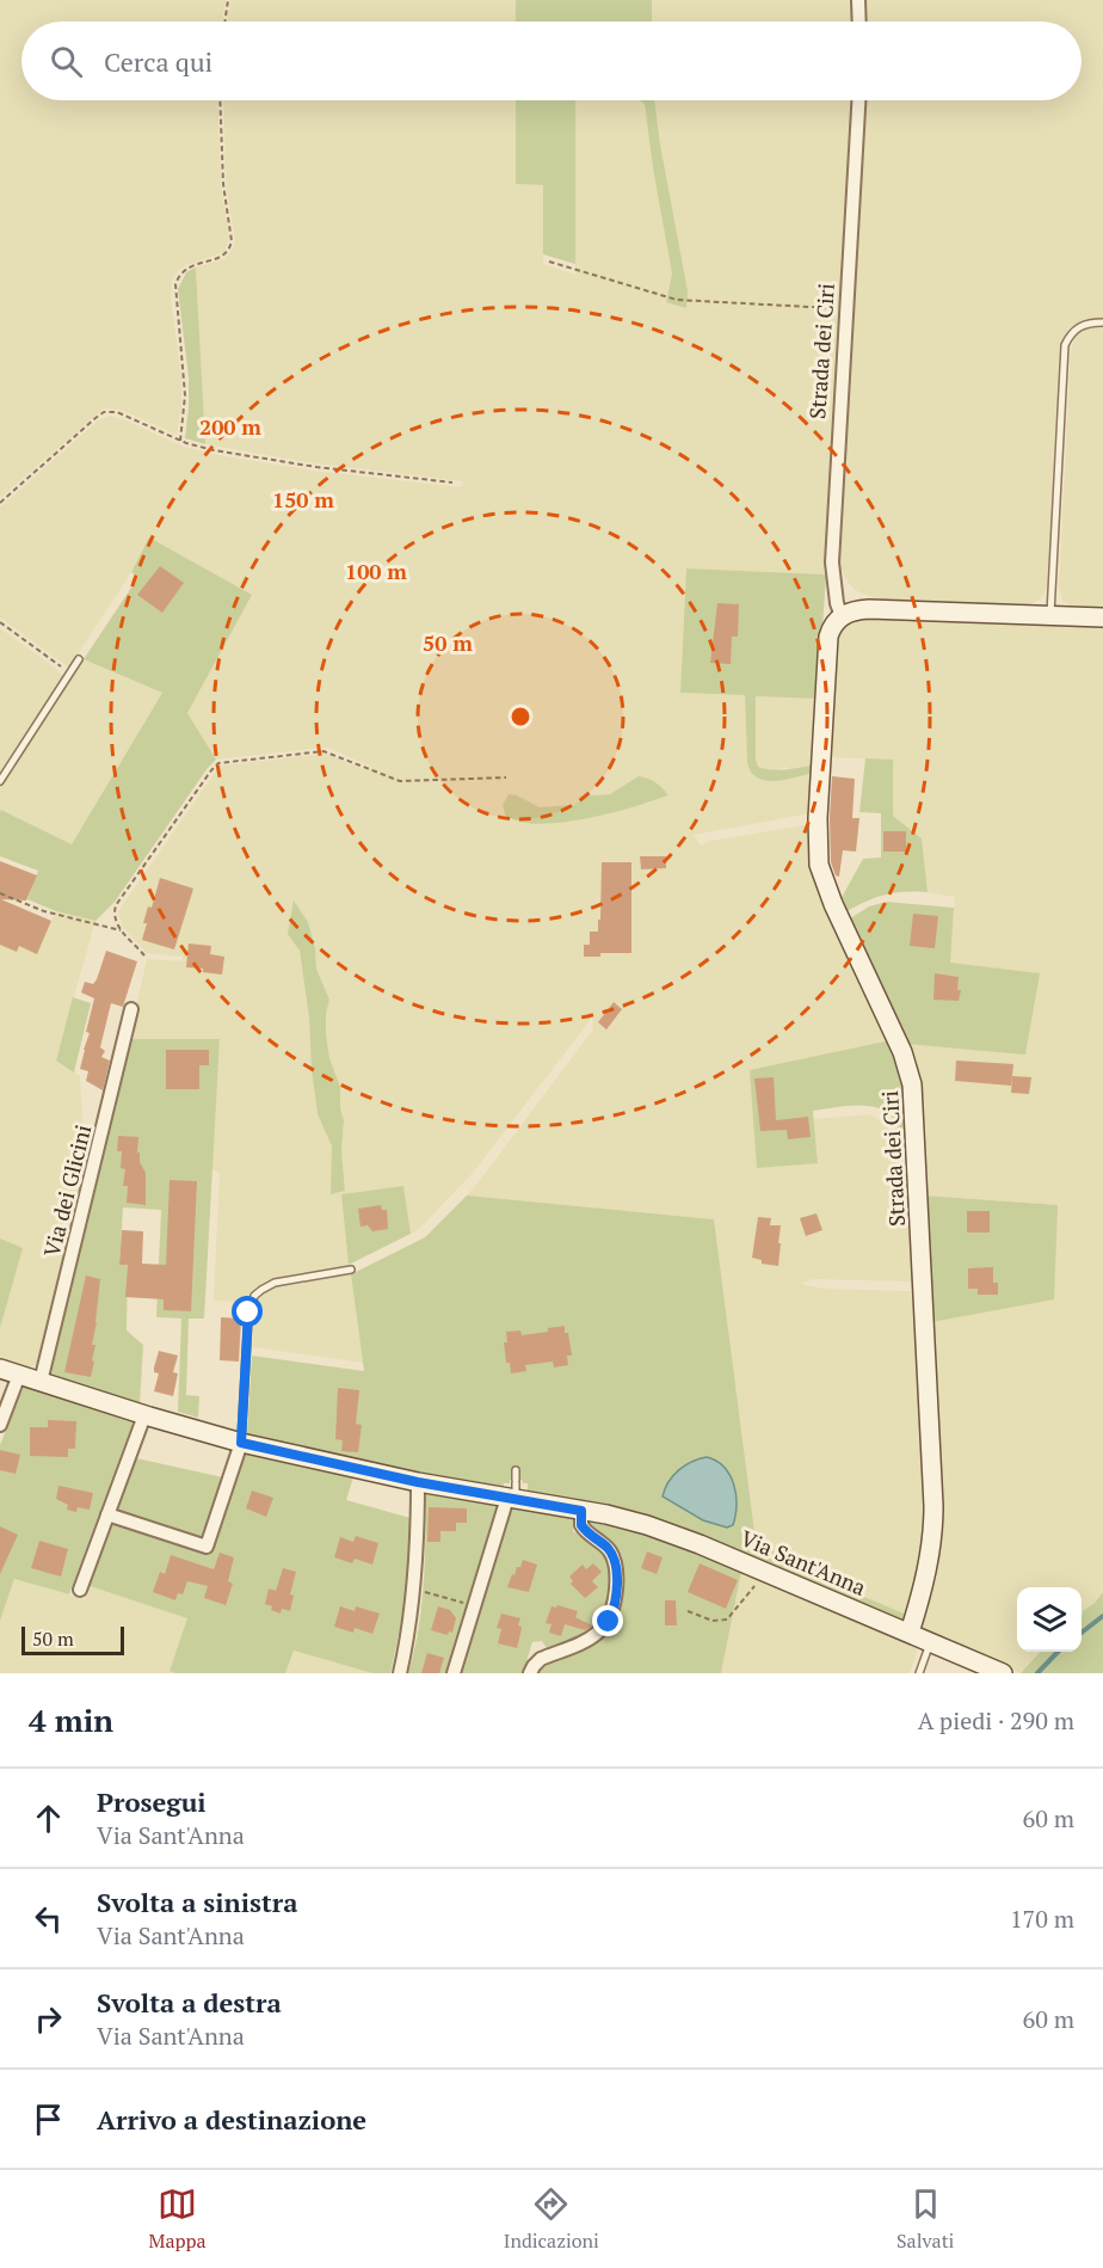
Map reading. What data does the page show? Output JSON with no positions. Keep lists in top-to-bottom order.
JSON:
{
  "streets": {
    "street": ["Strada dei Ciri", "Via dei Glicini", "Via Sant'Anna"]
  },
  "crossings": [
    ["Strada dei Ciri", "Via Sant'Anna"],
    ["Via dei Glicini", "Via Sant'Anna"]
  ],
  "scale_bar": "50 m",
  "page": {
    "search": "Cerca qui",
    "scale": "50 m",
    "heading": ["4 min", "A piedi · 290 m"],
    "list": [
      ["Prosegui", "Via Sant'Anna", "60 m"],
      ["Svolta a sinistra", "Via Sant'Anna", "170 m"],
      ["Svolta a destra", "Via Sant'Anna", "60 m"],
      "Arrivo a destinazione"
    ],
    "nav": ["Mappa", "Indicazioni", "Salvati"]
  },
  "rings": [
    "200 m",
    "150 m",
    "100 m",
    "50 m"
  ]
}
